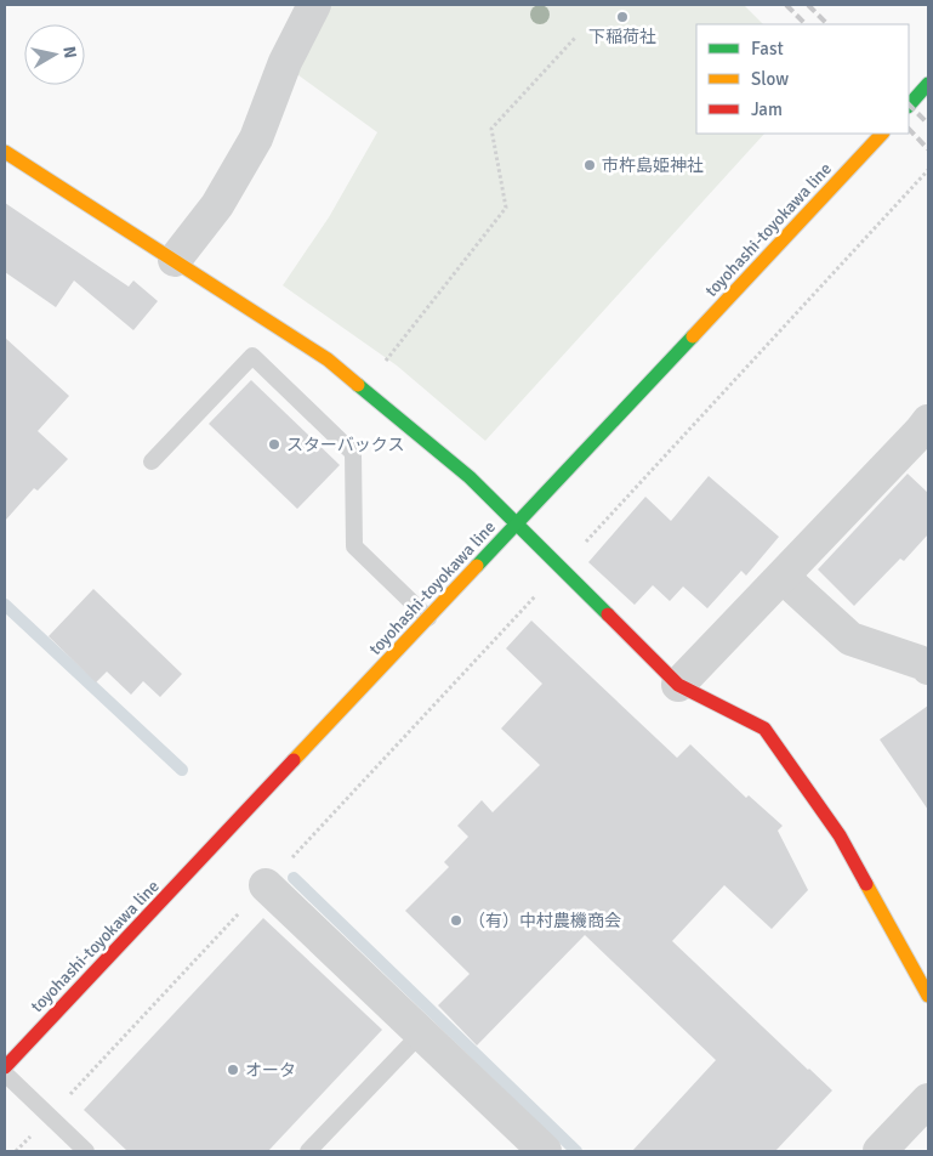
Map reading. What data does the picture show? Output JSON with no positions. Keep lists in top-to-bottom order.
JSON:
{
  "streets": {
    "main road": ["toyohashi-toyokawa line"]
  },
  "places": [
    "下稲荷社",
    "市杵島姫神社",
    "スターバックス",
    "（有）中村農機商会",
    "オータ"
  ],
  "legend": ["Fast", "Slow", "Jam"],
  "north": "right"
}
